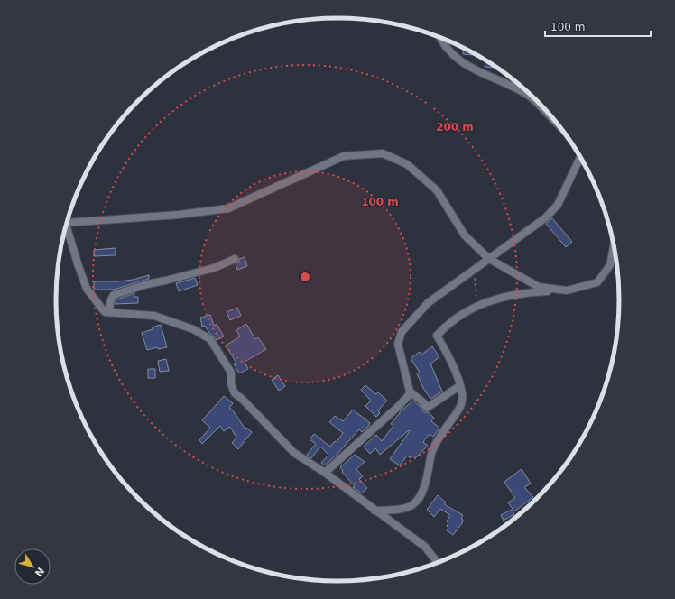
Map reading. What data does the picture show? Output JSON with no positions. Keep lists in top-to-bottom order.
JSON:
{
  "scale_bar": "100 m",
  "north": "bottom right",
  "rings": ["200 m", "100 m"]
}
